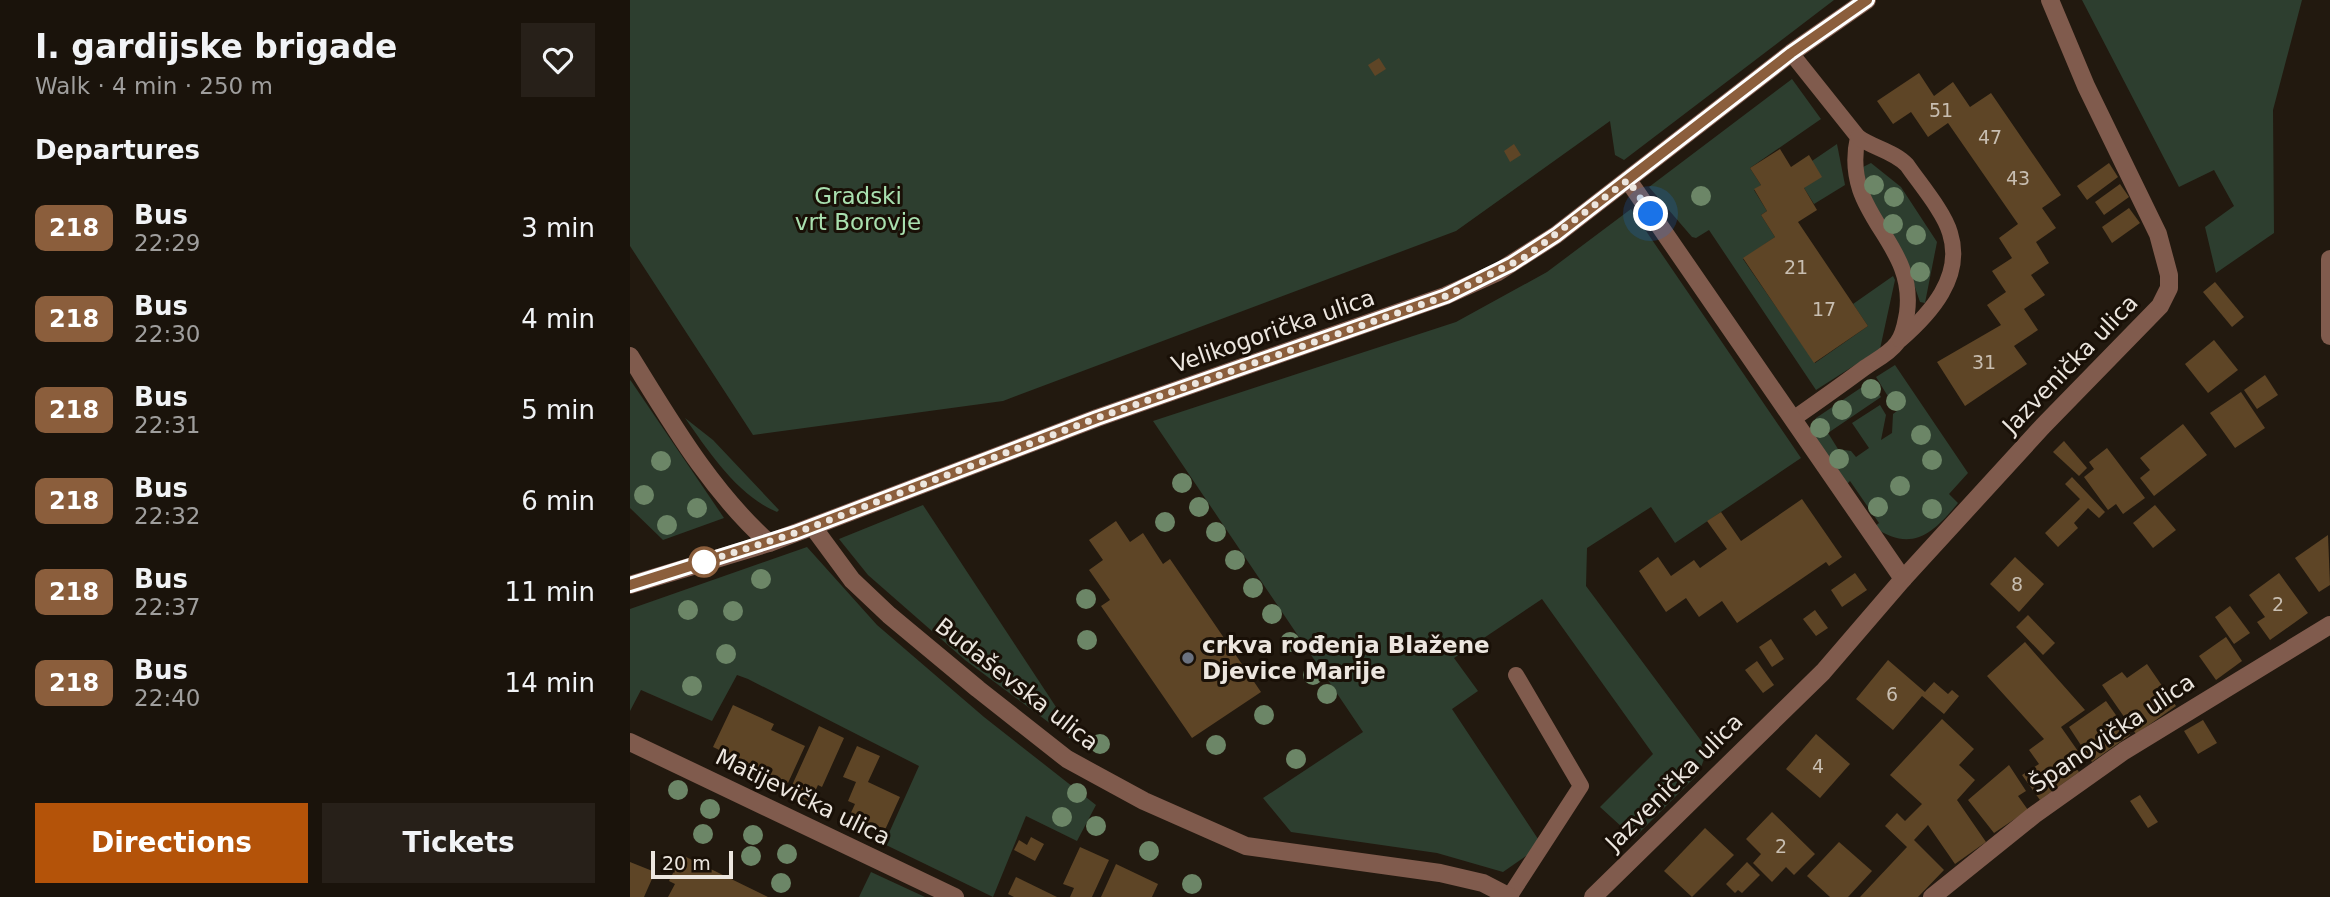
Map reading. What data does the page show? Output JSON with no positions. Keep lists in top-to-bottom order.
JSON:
{
  "streets": {
    "street": [
      "Velikogorička ulica",
      "Jazvenička ulica",
      "Budaševska ulica",
      "Španovička ulica",
      "Matijevička ulica"
    ]
  },
  "crossings": [
    ["Velikogorička ulica", "Budaševska ulica"]
  ],
  "parks": ["Gradski vrt Borovje"],
  "places": ["crkva rođenja Blažene Djevice Marije"],
  "lines": ["bus line 218"],
  "house_numbers": [
    "51",
    "47",
    "43",
    "21",
    "17",
    "31",
    "8",
    "2",
    "6",
    "4",
    "2"
  ],
  "scale_bar": "20 m",
  "page": {
    "heading": [
      ["I. gardijske brigade", "Walk · 4 min · 250 m"],
      "Departures"
    ],
    "list": [
      {
        "mark": "218",
        "name": "Bus",
        "note": "22:29",
        "value": "3 min"
      },
      {
        "mark": "218",
        "name": "Bus",
        "note": "22:30",
        "value": "4 min"
      },
      {
        "mark": "218",
        "name": "Bus",
        "note": "22:31",
        "value": "5 min"
      },
      {
        "mark": "218",
        "name": "Bus",
        "note": "22:32",
        "value": "6 min"
      },
      {
        "mark": "218",
        "name": "Bus",
        "note": "22:37",
        "value": "11 min"
      },
      {
        "mark": "218",
        "name": "Bus",
        "note": "22:40",
        "value": "14 min"
      }
    ],
    "buttons": ["Directions", "Tickets"],
    "scale": "20 m"
  }
}
